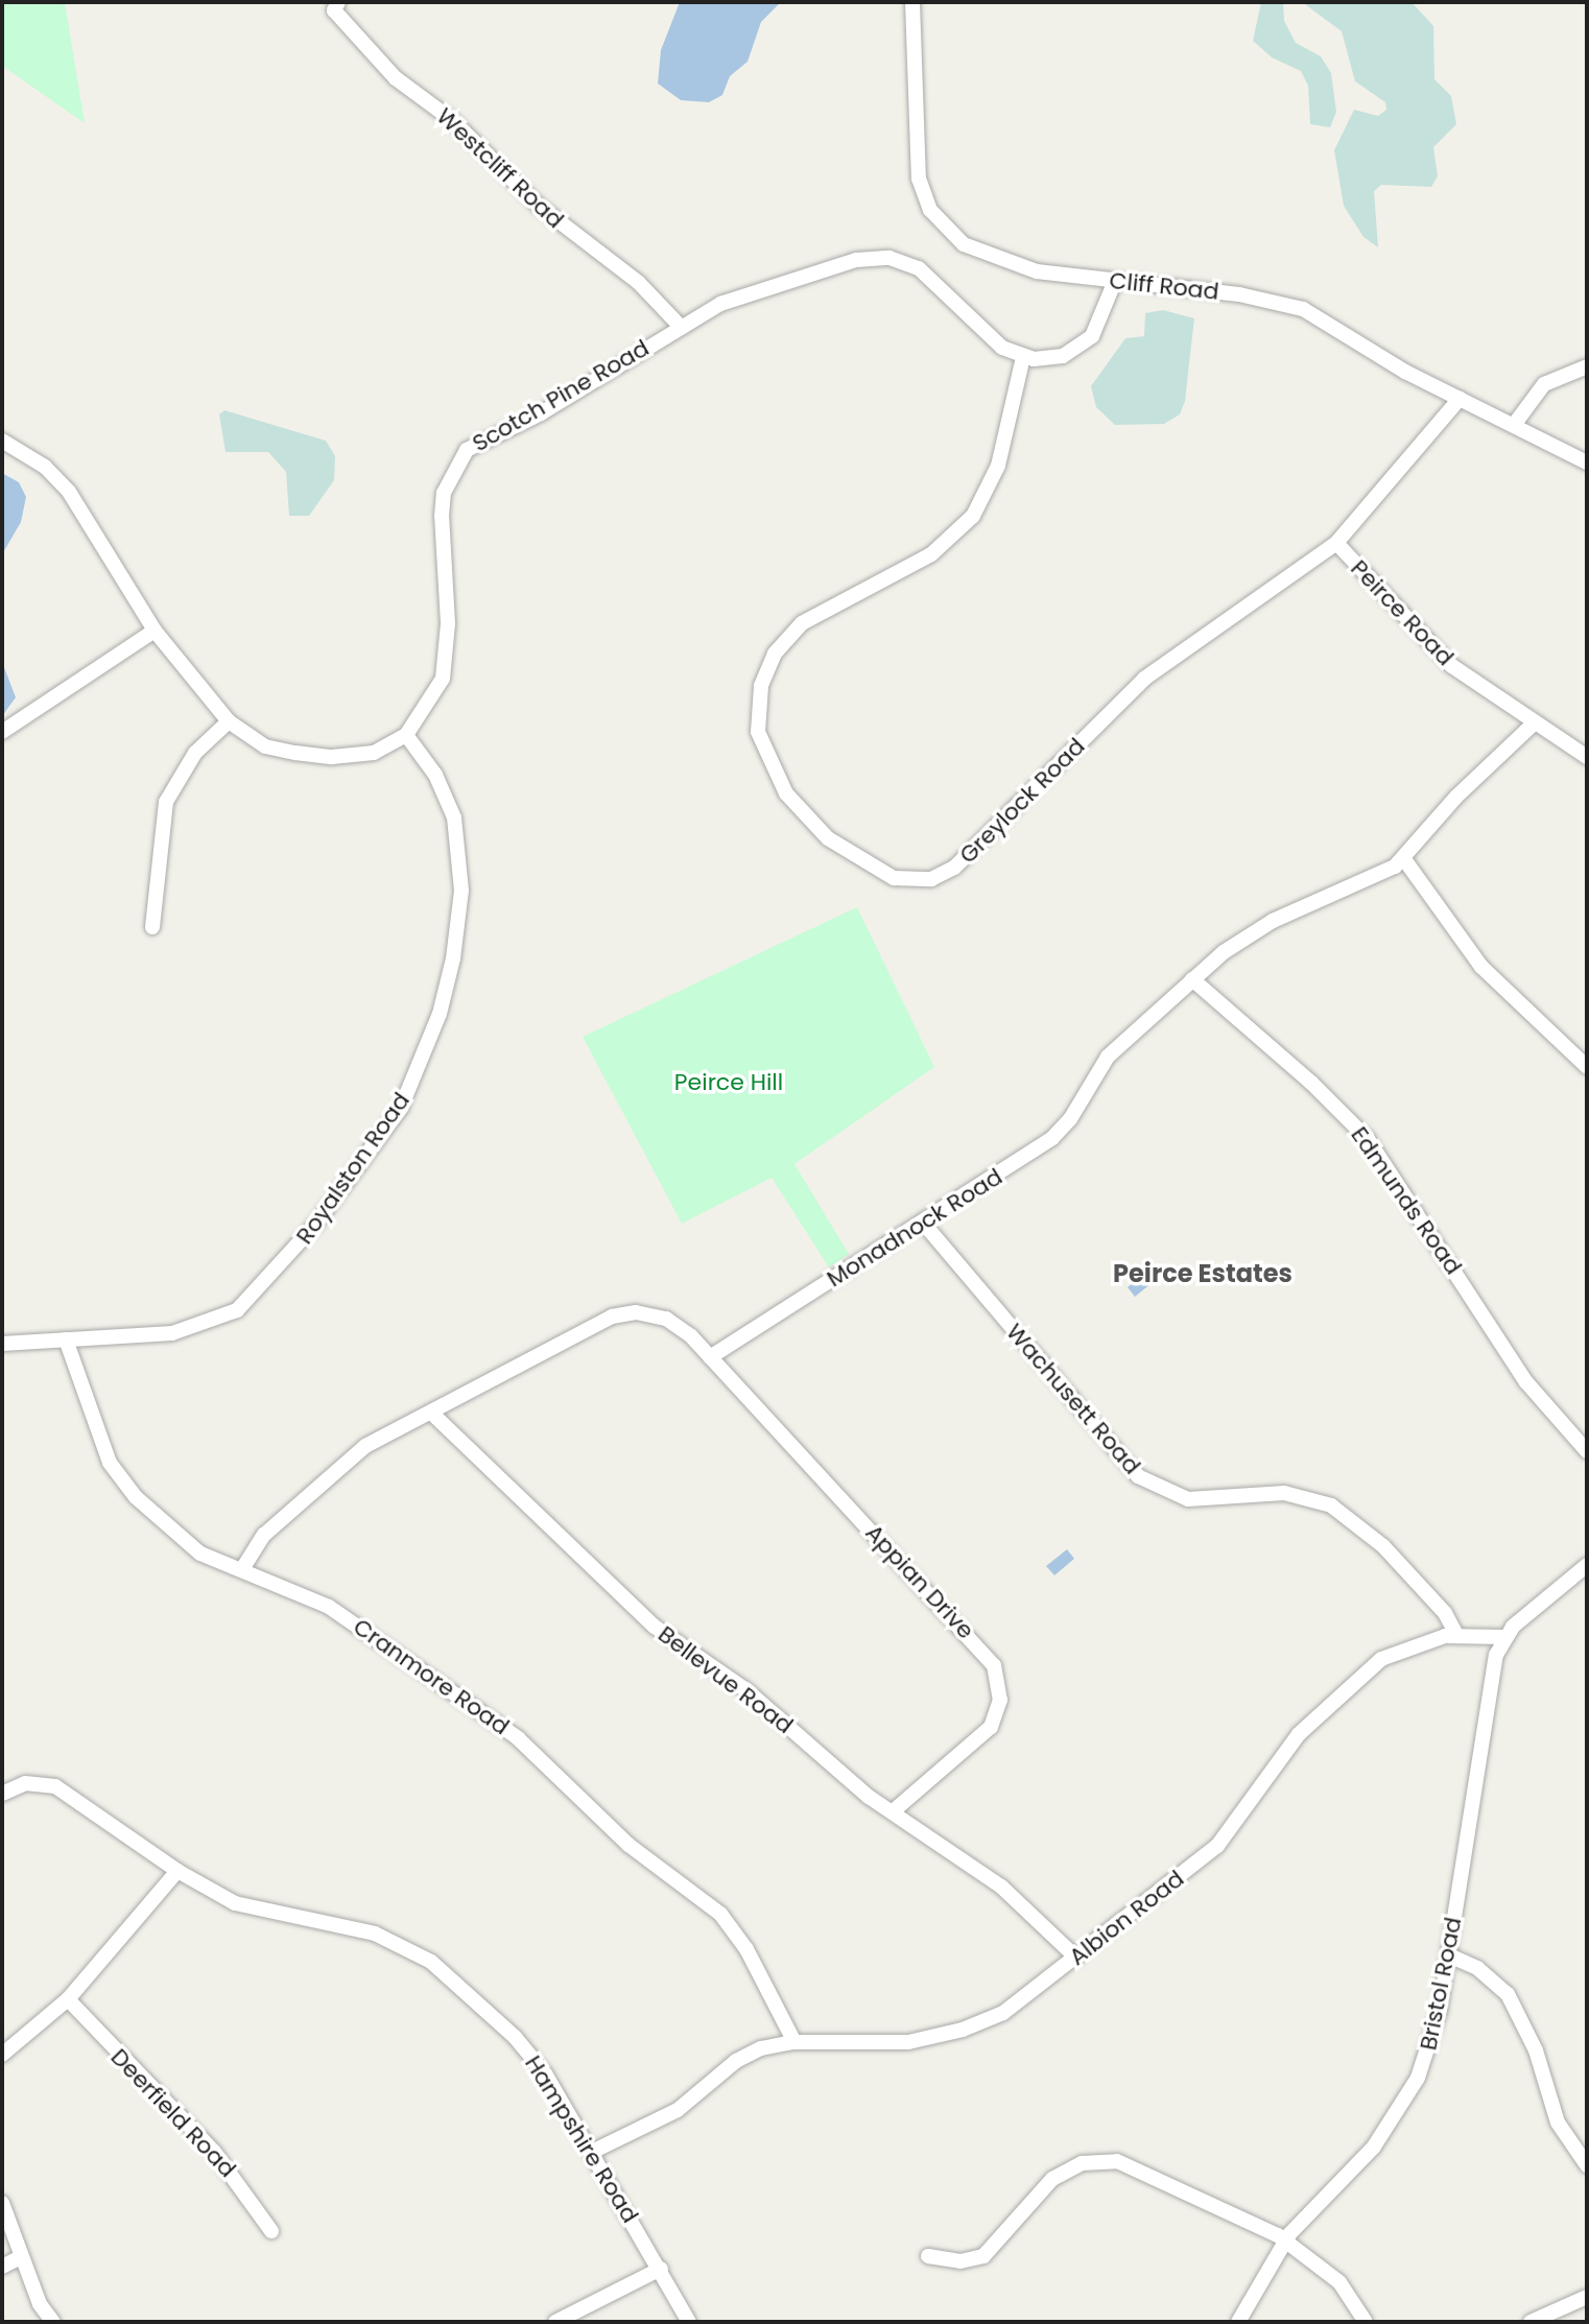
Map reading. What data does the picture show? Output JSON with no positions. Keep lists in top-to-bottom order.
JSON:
{
  "streets": {
    "street": [
      "Westcliff Road",
      "Cliff Road",
      "Scotch Pine Road",
      "Peirce Road",
      "Greylock Road",
      "Royalston Road",
      "Edmunds Road",
      "Monadnock Road",
      "Wachusett Road",
      "Appian Drive",
      "Cranmore Road",
      "Bellevue Road",
      "Albion Road",
      "Bristol Road",
      "Deerfield Road",
      "Hampshire Road"
    ]
  },
  "crossings": [
    ["Westcliff Road", "Scotch Pine Road"],
    ["Cliff Road", "Peirce Road"],
    ["Scotch Pine Road", "Greylock Road"],
    ["Scotch Pine Road", "Royalston Road"],
    ["Peirce Road", "Greylock Road"],
    ["Peirce Road", "Monadnock Road"],
    ["Royalston Road", "Cranmore Road"],
    ["Edmunds Road", "Monadnock Road"],
    ["Monadnock Road", "Wachusett Road"],
    ["Monadnock Road", "Appian Drive"],
    ["Wachusett Road", "Albion Road"],
    ["Appian Drive", "Bellevue Road"],
    ["Cranmore Road", "Albion Road"],
    ["Bellevue Road", "Albion Road"],
    ["Albion Road", "Bristol Road"],
    ["Albion Road", "Hampshire Road"]
  ],
  "districts": ["Peirce Estates"],
  "parks": ["Peirce Hill"]
}
